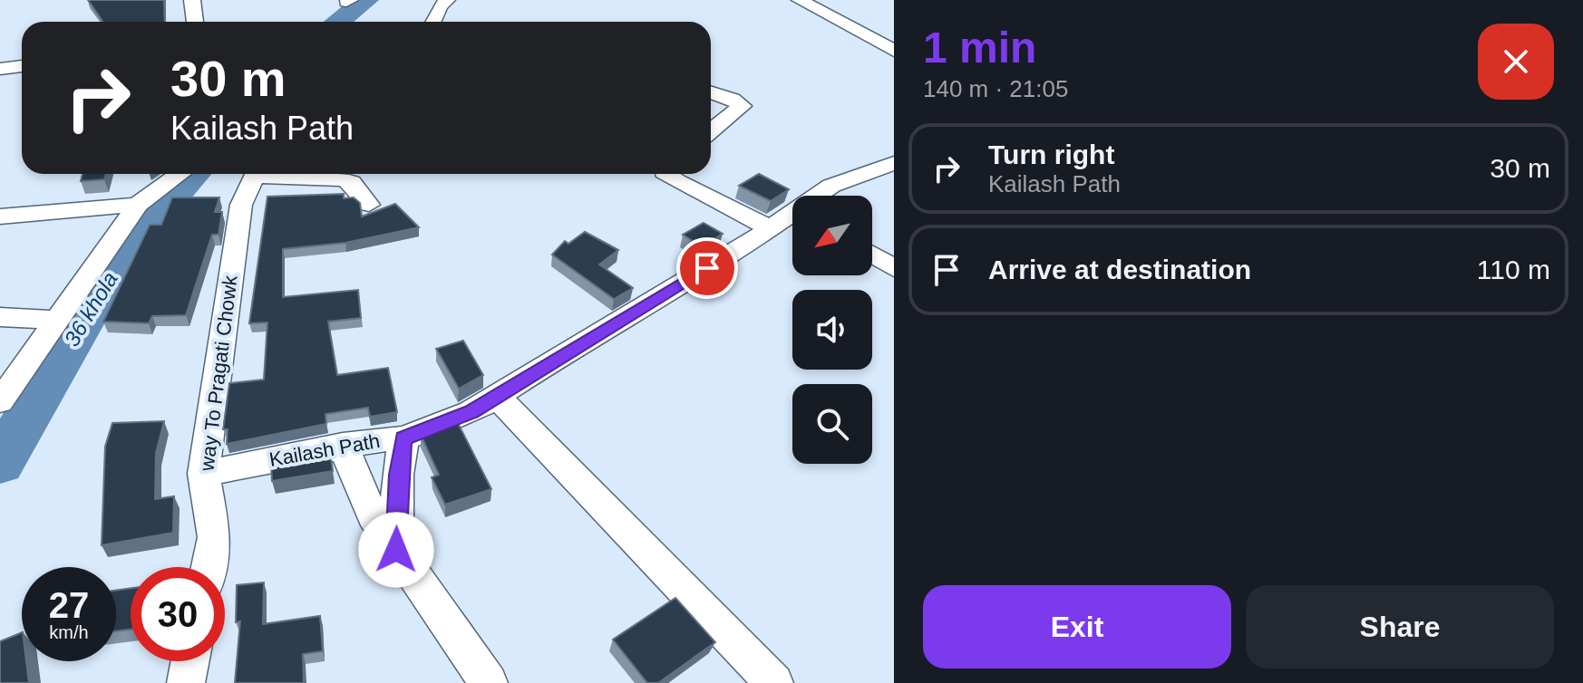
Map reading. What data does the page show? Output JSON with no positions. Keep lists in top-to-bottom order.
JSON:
{
  "streets": {
    "street": ["way To Pragati Chowk", "Kailash Path"]
  },
  "crossings": [
    ["way To Pragati Chowk", "Kailash Path"]
  ],
  "water": ["36 khola"],
  "north": "bottom left",
  "page": {
    "heading": ["1 min", "140 m · 21:05"],
    "turn": ["30 m", "Kailash Path"],
    "list": [
      {
        "name": "Turn right",
        "note": "Kailash Path",
        "value": "30 m"
      },
      {
        "name": "Arrive at destination",
        "value": "110 m"
      }
    ],
    "speed": "27 km/h",
    "limit": "30",
    "buttons": ["Exit", "Share"]
  }
}
